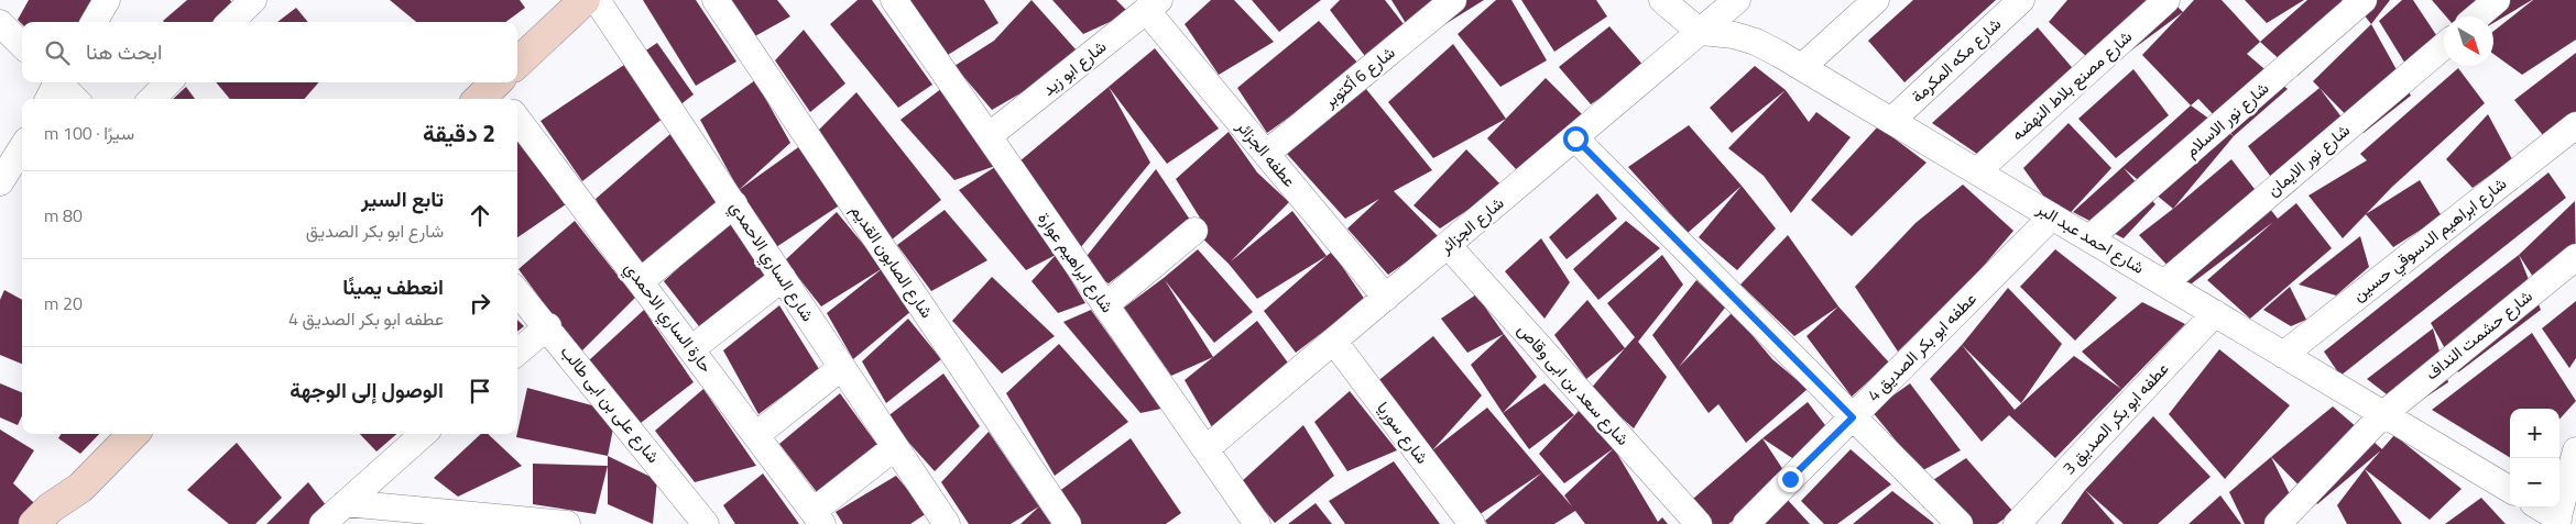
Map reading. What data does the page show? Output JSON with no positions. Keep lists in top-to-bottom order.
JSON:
{
  "streets": {
    "street": [
      "شارع مكه المكرمة",
      "شارع ابو زيد",
      "شارع 6 أكتوبر",
      "شارع مصنع بلاط النهضه",
      "شارع نور الاسلام",
      "عطفه الجزائر",
      "شارع نور الايمان",
      "شارع الجزائر",
      "شارع احمد عبد البر",
      "شارع ابراهيم الدسوقي حسين",
      "شارع الساري الاحمدي",
      "شارع الصابون القديم",
      "شارع ابراهيم عوارة",
      "حارة الساري الاحمدي",
      "شارع حشمت النداف",
      "عطفه ابو بكر الصديق 4",
      "شارع سعد بن ابى وقاص",
      "شارع على بن ابى طالب",
      "عطفه ابو بكر الصديق 3",
      "شارع سوريا"
    ]
  },
  "crossings": [
    ["شارع مكه المكرمة", "شارع احمد عبد البر"],
    ["شارع ابو زيد", "عطفه الجزائر"],
    ["شارع ابو زيد", "شارع ابراهيم عوارة"],
    ["شارع 6 أكتوبر", "عطفه الجزائر"],
    ["شارع مصنع بلاط النهضه", "شارع احمد عبد البر"],
    ["شارع نور الاسلام", "شارع احمد عبد البر"],
    ["عطفه الجزائر", "شارع الجزائر"],
    ["شارع نور الايمان", "شارع احمد عبد البر"],
    ["شارع الجزائر", "شارع احمد عبد البر"],
    ["شارع الجزائر", "شارع ابراهيم عوارة"],
    ["شارع الجزائر", "شارع سعد بن ابى وقاص"],
    ["شارع الجزائر", "شارع سوريا"],
    ["شارع احمد عبد البر", "شارع ابراهيم الدسوقي حسين"],
    ["شارع احمد عبد البر", "شارع حشمت النداف"],
    ["شارع احمد عبد البر", "عطفه ابو بكر الصديق 4"],
    ["شارع احمد عبد البر", "عطفه ابو بكر الصديق 3"]
  ],
  "north": "bottom right",
  "page": {
    "search": "ابحث هنا",
    "heading": ["2 دقيقة", "سيرًا · 100 m"],
    "list": [
      ["تابع السير", "شارع ابو بكر الصديق", "80 m"],
      ["انعطف يمينًا", "عطفه ابو بكر الصديق 4", "20 m"],
      "الوصول إلى الوجهة"
    ],
    "map_buttons": ["+", "−"]
  }
}
